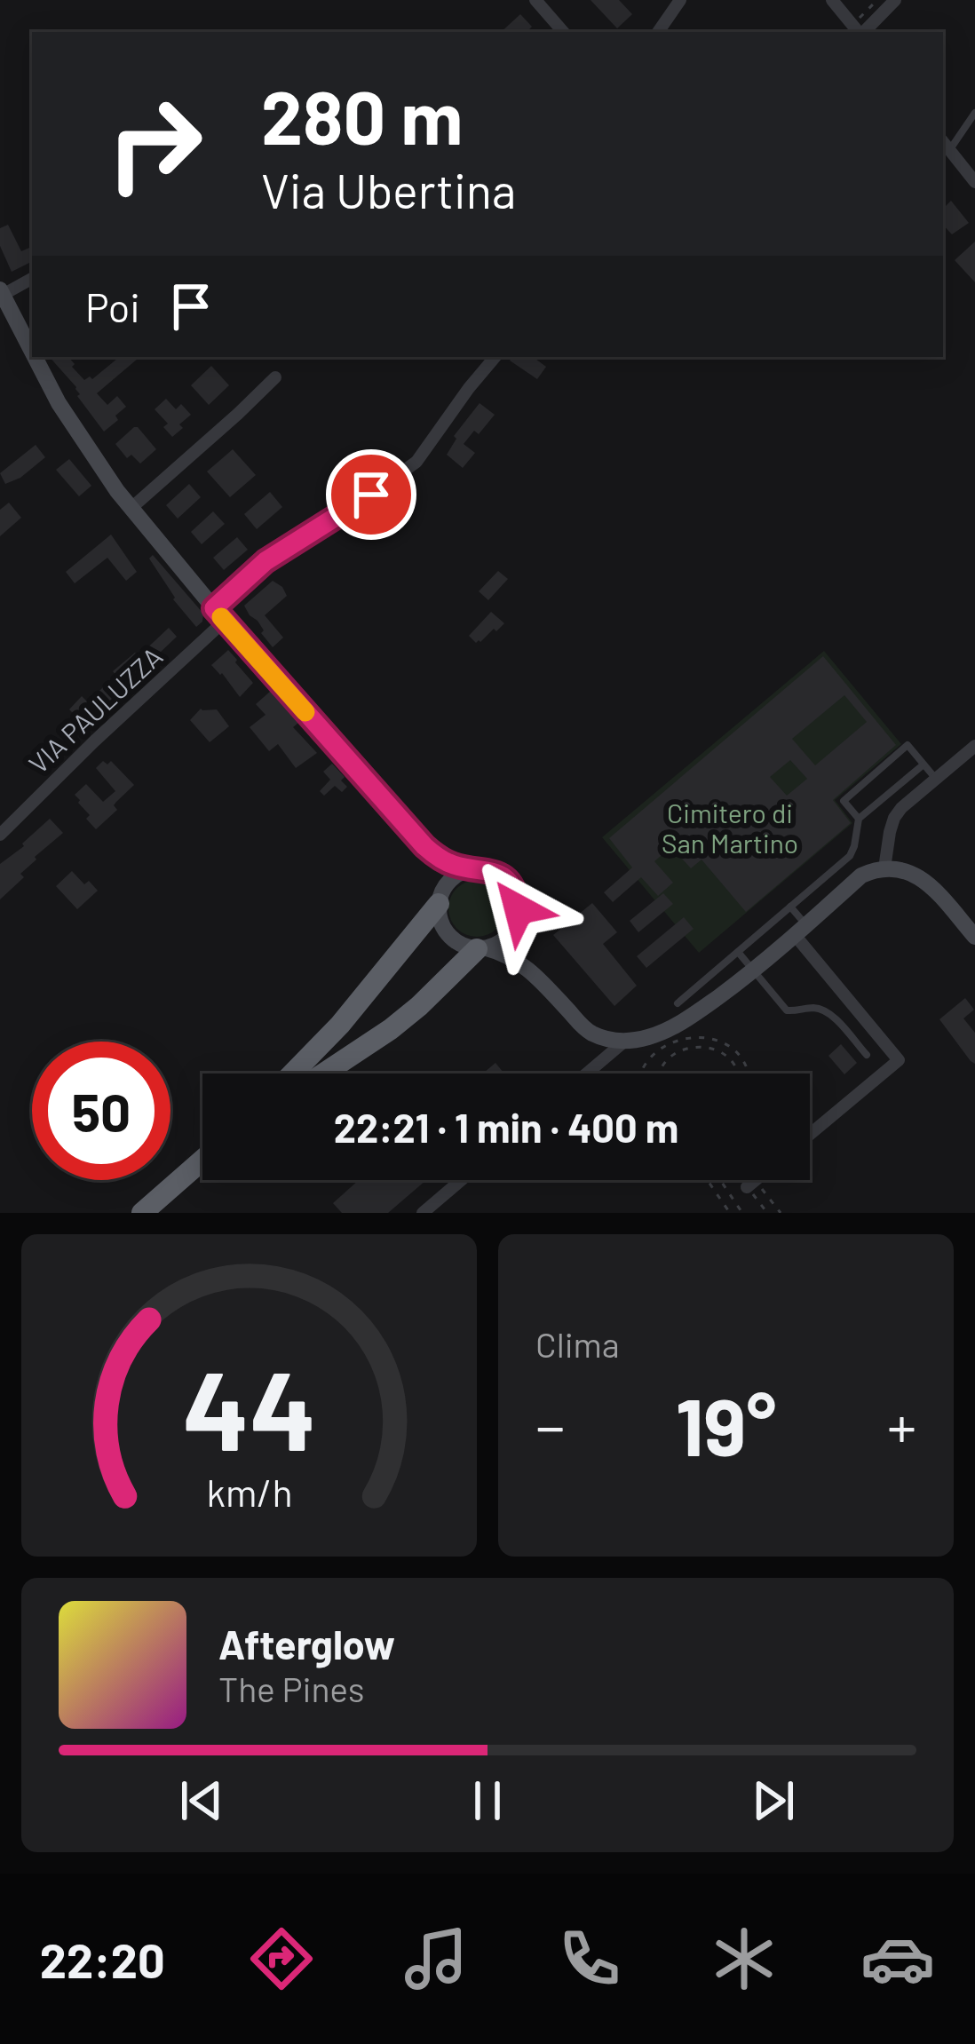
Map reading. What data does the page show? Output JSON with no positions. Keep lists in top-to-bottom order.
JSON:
{
  "streets": {
    "street": ["VIA PAULUZZA"]
  },
  "parks": ["Cimitero di San Martino"],
  "page": {
    "turn": ["280 m", "Via Ubertina"],
    "then": "Poi",
    "limit": "50",
    "trip": "22:21 · 1 min · 400 m",
    "tile": "Clima",
    "heat": ["−", "19°", "+"],
    "song": ["Afterglow", "The Pines"],
    "tabs": "22:20",
    "gauge": ["44", "km/h"]
  }
}
